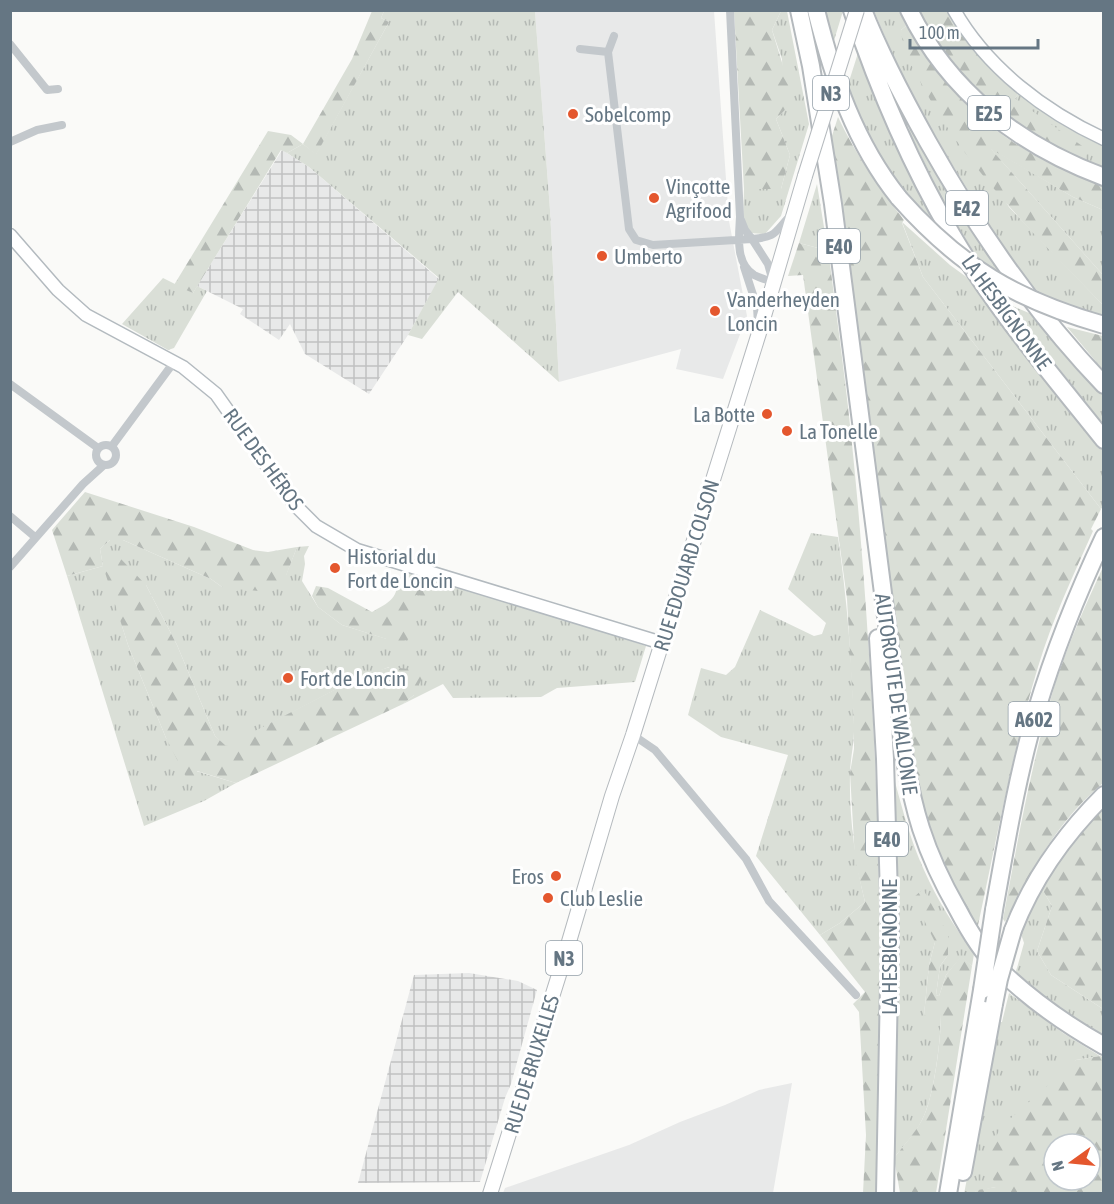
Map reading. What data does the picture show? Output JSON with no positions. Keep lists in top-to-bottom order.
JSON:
{
  "streets": {
    "highway": [
      "E25",
      "E42",
      "E40",
      "LA HESBIGNONNE",
      "AUTOROUTE DE WALLONIE",
      "A602"
    ],
    "main road": ["N3", "RUE EDOUARD COLSON", "RUE DE BRUXELLES"],
    "street": ["RUE DES HÉROS"]
  },
  "crossings": [
    ["E40", "LA HESBIGNONNE"],
    ["E40", "AUTOROUTE DE WALLONIE"],
    ["LA HESBIGNONNE", "RUE EDOUARD COLSON"],
    ["LA HESBIGNONNE", "AUTOROUTE DE WALLONIE"],
    ["RUE DES HÉROS", "RUE EDOUARD COLSON"],
    ["RUE EDOUARD COLSON", "RUE DE BRUXELLES"]
  ],
  "places": [
    "Sobelcomp",
    "Vinçotte Agrifood",
    "Umberto",
    "Vanderheyden Loncin",
    "La Botte",
    "La Tonelle",
    "Historial du Fort de Loncin",
    "Fort de Loncin",
    "Eros",
    "Club Leslie"
  ],
  "scale_bar": "100 m",
  "north": "left"
}
